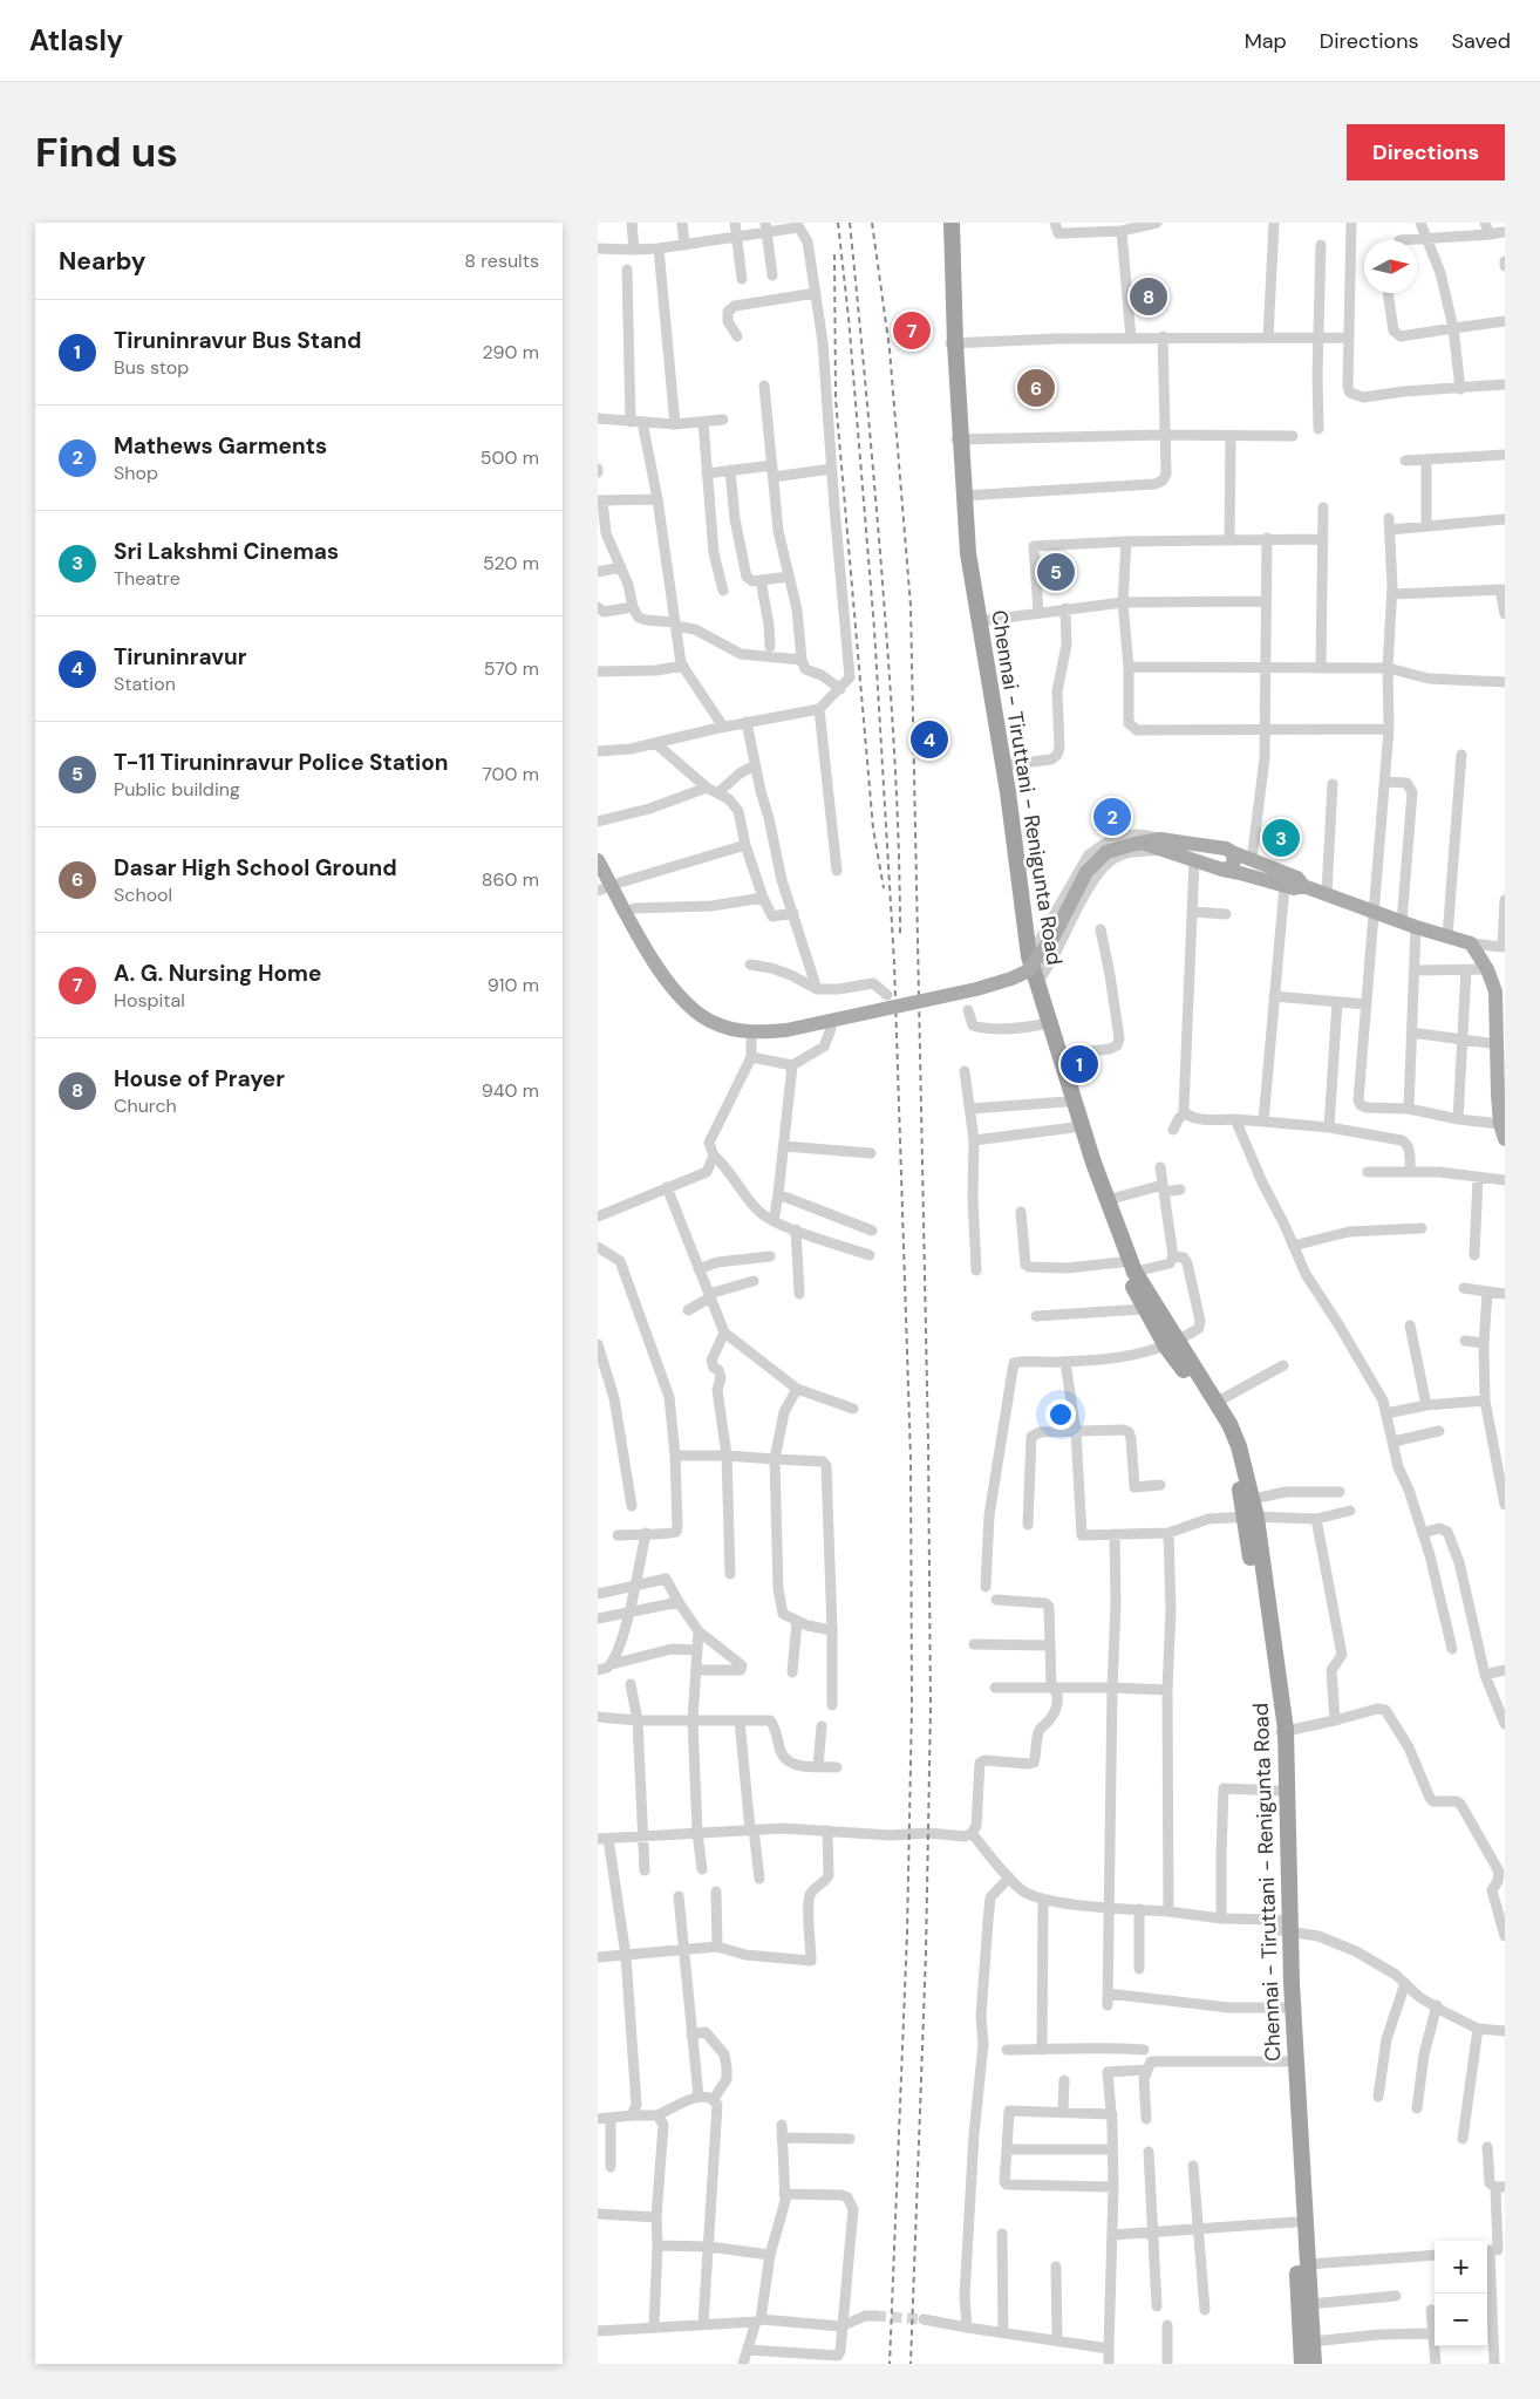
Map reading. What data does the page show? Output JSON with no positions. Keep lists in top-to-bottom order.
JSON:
{
  "streets": {
    "highway": ["Chennai - Tiruttani - Renigunta Road"]
  },
  "north": "right",
  "page": {
    "header": "Atlasly",
    "nav": ["Map", "Directions", "Saved"],
    "buttons": "Directions",
    "title": "Find us",
    "heading": ["Nearby", "8 results"],
    "pins": [
      "8",
      "7",
      "6",
      "5",
      "4",
      "2",
      "3",
      "1"
    ],
    "list": [
      {
        "mark": "1",
        "name": "Tiruninravur Bus Stand",
        "note": "Bus stop",
        "value": "290 m"
      },
      {
        "mark": "2",
        "name": "Mathews Garments",
        "note": "Shop",
        "value": "500 m"
      },
      {
        "mark": "3",
        "name": "Sri Lakshmi Cinemas",
        "note": "Theatre",
        "value": "520 m"
      },
      {
        "mark": "4",
        "name": "Tiruninravur",
        "note": "Station",
        "value": "570 m"
      },
      {
        "mark": "5",
        "name": "T-11 Tiruninravur Police Station",
        "note": "Public building",
        "value": "700 m"
      },
      {
        "mark": "6",
        "name": "Dasar High School Ground",
        "note": "School",
        "value": "860 m"
      },
      {
        "mark": "7",
        "name": "A. G. Nursing Home",
        "note": "Hospital",
        "value": "910 m"
      },
      {
        "mark": "8",
        "name": "House of Prayer",
        "note": "Church",
        "value": "940 m"
      }
    ],
    "map_buttons": ["+", "−"]
  }
}
